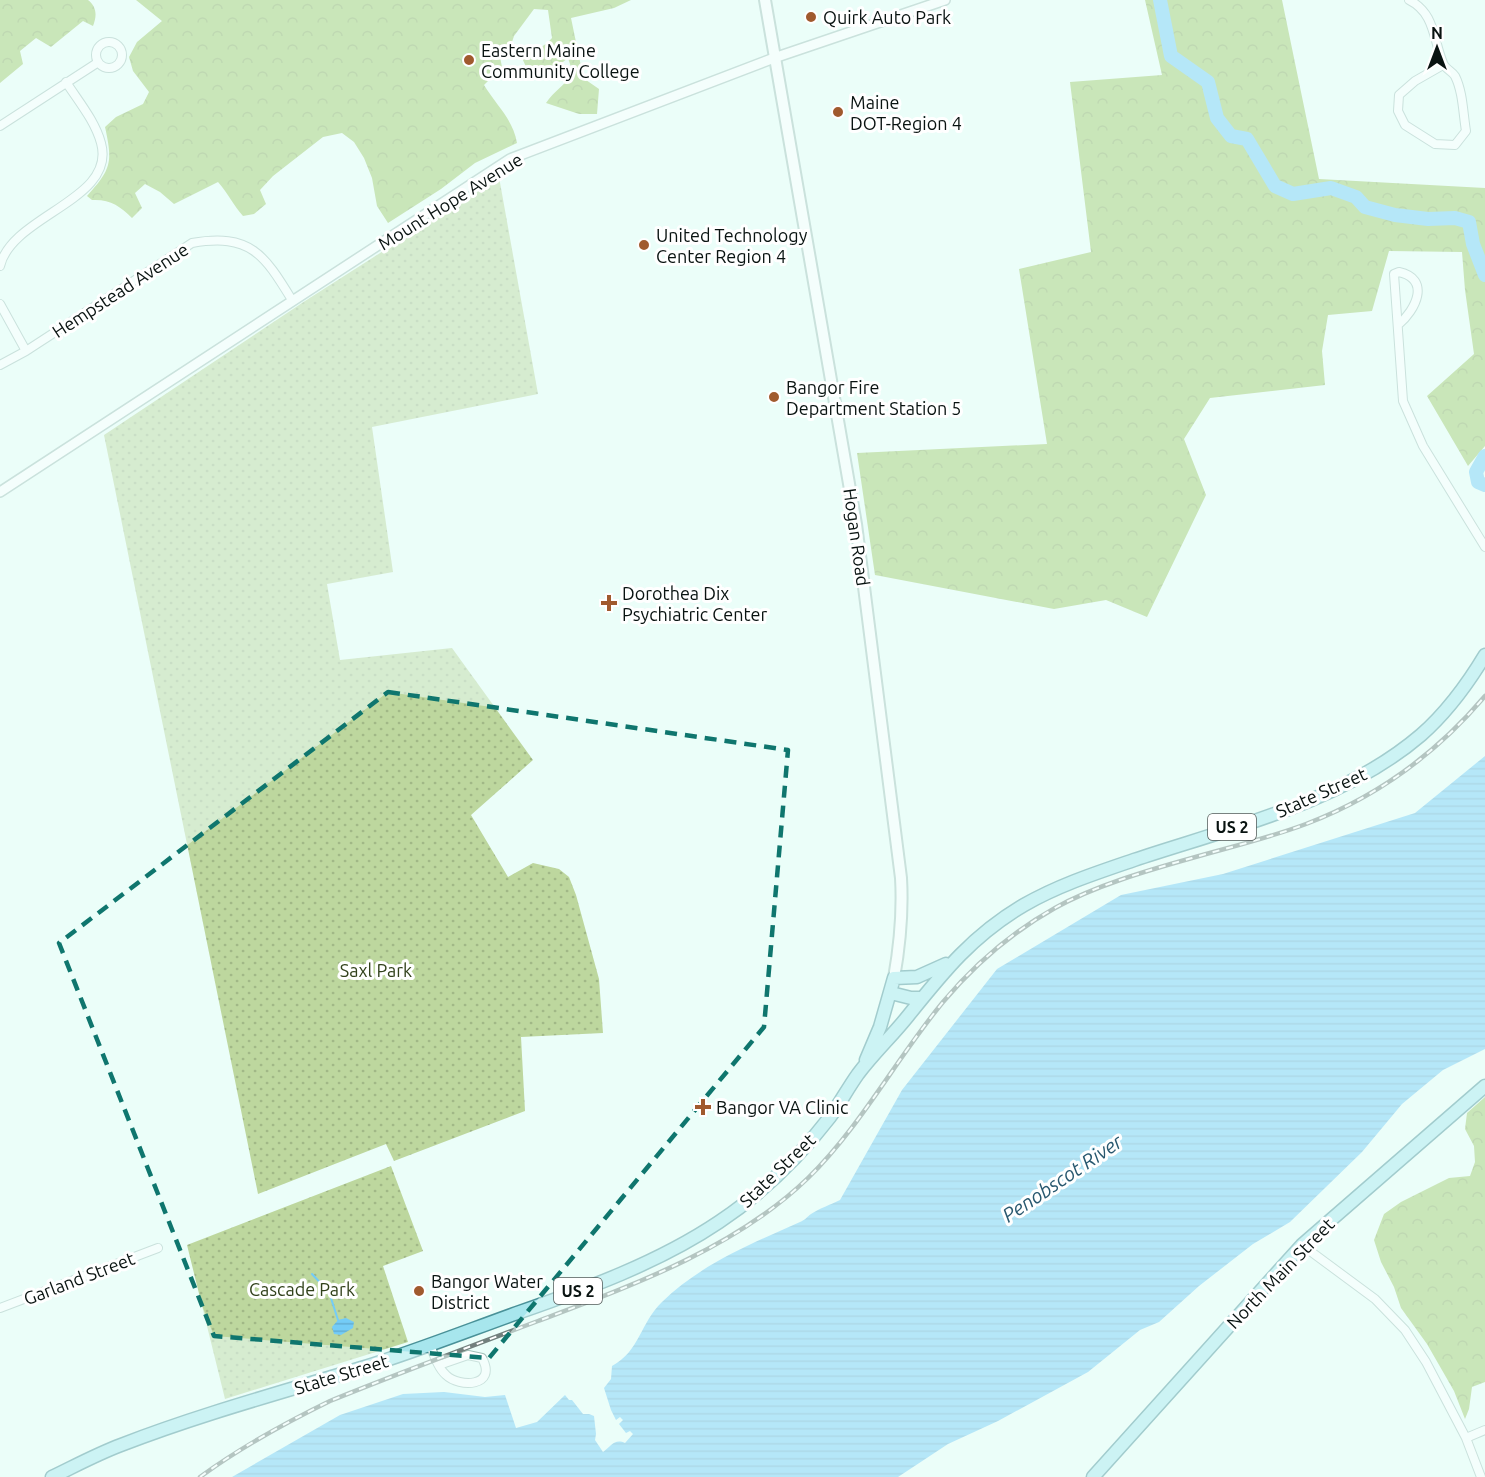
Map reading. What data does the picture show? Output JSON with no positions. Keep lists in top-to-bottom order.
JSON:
{
  "streets": {
    "main road": [
      "Hogan Road",
      "State Street",
      "US 2",
      "North Main Street"
    ],
    "street": ["Mount Hope Avenue", "Hempstead Avenue", "Garland Street"]
  },
  "crossings": [
    ["Mount Hope Avenue", "Hempstead Avenue"],
    ["Mount Hope Avenue", "Hogan Road"],
    ["Hogan Road", "State Street"]
  ],
  "water": ["Penobscot River"],
  "parks": ["Saxl Park", "Cascade Park"],
  "places": {
    "other": [
      "Quirk Auto Park",
      "Eastern Maine Community College",
      "Maine DOT-Region 4",
      "United Technology Center Region 4",
      "Bangor Fire Department Station 5",
      "Bangor Water District"
    ],
    "health": ["Dorothea Dix Psychiatric Center", "Bangor VA Clinic"]
  },
  "north": "top"
}
